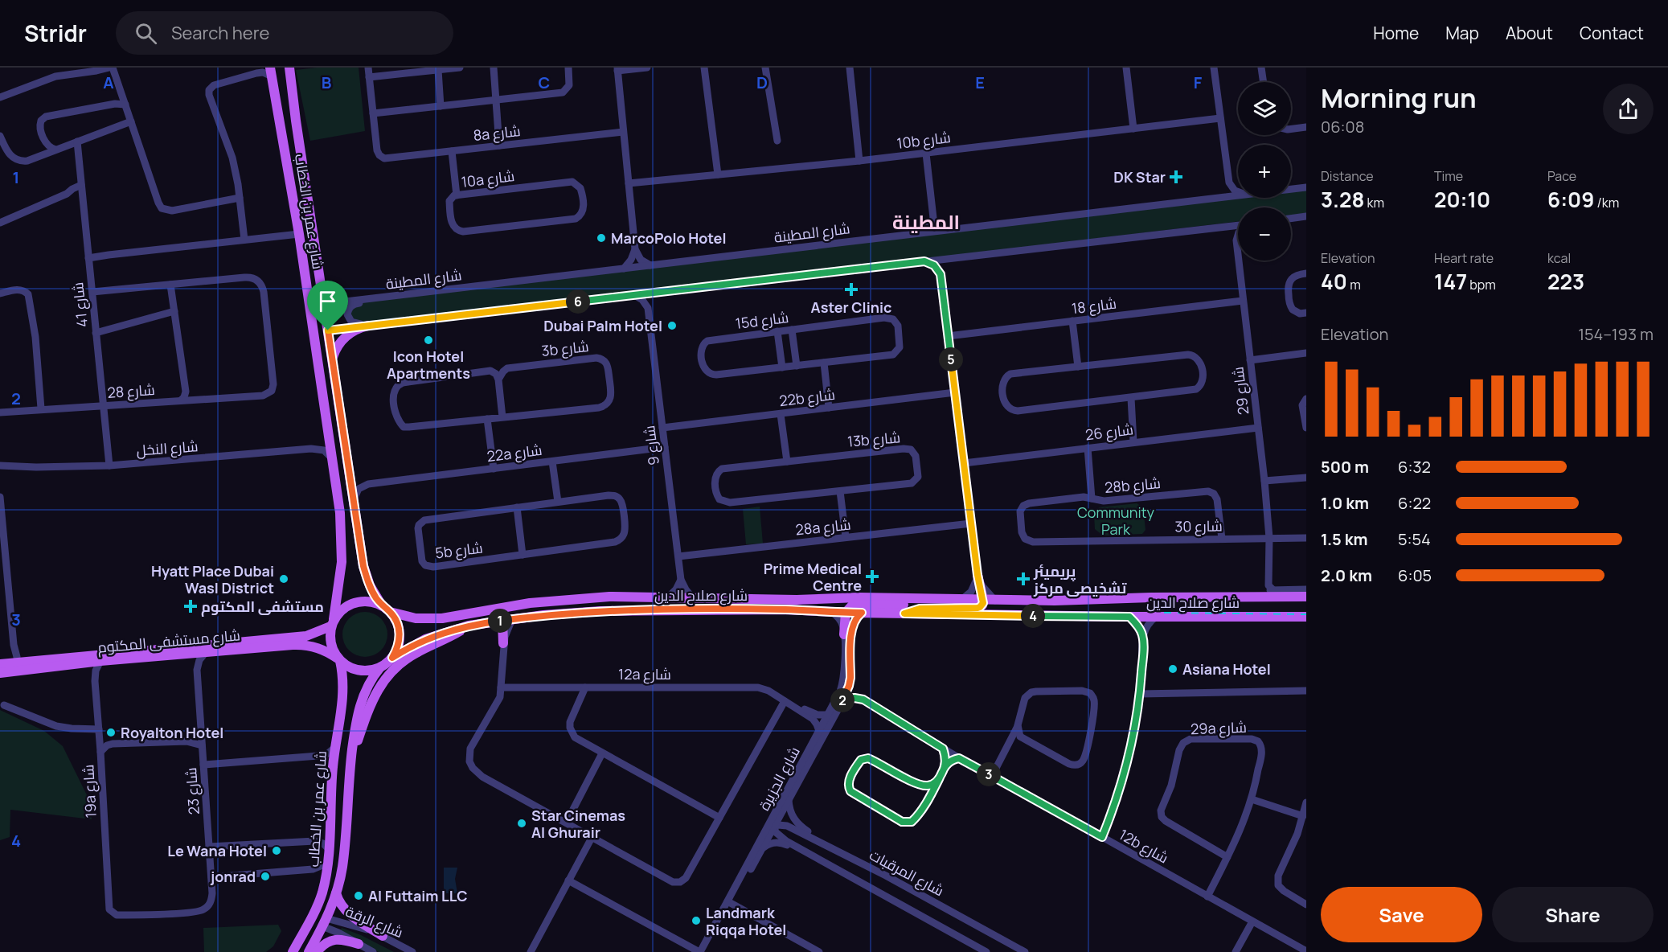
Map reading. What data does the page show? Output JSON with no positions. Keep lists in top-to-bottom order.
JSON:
{
  "streets": {
    "main road": ["شارع عمر بن الخطاب", "شارع صلاح الدين", "شارع مستشفى المكتوم"],
    "street": [
      "8a شارع",
      "10b شارع",
      "10a شارع",
      "شارع المطينة",
      "شارع 41",
      "شارع 18",
      "15d شارع",
      "3b شارع",
      "شارع 28",
      "شارع 29",
      "22b شارع",
      "شارع 26",
      "13b شارع",
      "شارع 9",
      "شارع النخل",
      "22a شارع",
      "28b شارع",
      "شارع 30",
      "28a شارع",
      "5b شارع",
      "12a شارع",
      "29a شارع",
      "شارع الجزيرة",
      "19a شارع",
      "شارع 23",
      "12b شارع",
      "شارع المرقبات",
      "شارع الرقة"
    ]
  },
  "crossings": [
    ["شارع عمر بن الخطاب", "شارع المطينة"],
    ["شارع عمر بن الخطاب", "شارع النخل"],
    ["شارع عمر بن الخطاب", "شارع صلاح الدين"],
    ["شارع عمر بن الخطاب", "شارع مستشفى المكتوم"],
    ["شارع عمر بن الخطاب", "شارع الرقة"],
    ["شارع 41", "شارع 28"],
    ["شارع 41", "شارع النخل"],
    ["شارع 18", "شارع 29"],
    ["شارع 29", "شارع 26"],
    ["شارع 29", "شارع 30"],
    ["شارع 29", "شارع صلاح الدين"],
    ["22b شارع", "شارع 9"],
    ["شارع 9", "22a شارع"],
    ["شارع 9", "28a شارع"],
    ["شارع 9", "شارع صلاح الدين"],
    ["28b شارع", "شارع 30"],
    ["شارع صلاح الدين", "شارع مستشفى المكتوم"],
    ["شارع صلاح الدين", "شارع الجزيرة"],
    ["شارع مستشفى المكتوم", "19a شارع"],
    ["12a شارع", "شارع الجزيرة"],
    ["29a شارع", "12b شارع"],
    ["شارع الجزيرة", "12b شارع"],
    ["شارع الجزيرة", "شارع المرقبات"],
    ["19a شارع", "شارع 23"]
  ],
  "districts": ["المطينة"],
  "parks": ["Community Park"],
  "places": {
    "health": [
      "DK Star",
      "Aster Clinic",
      "Prime Medical Centre",
      "پریمیئر تشخیصی مرکز",
      "مستشفى المكتوم"
    ],
    "other": [
      "MarcoPolo Hotel",
      "Dubai Palm Hotel",
      "Icon Hotel Apartments",
      "Hyatt Place Dubai Wasl District",
      "Asiana Hotel",
      "Royalton Hotel",
      "Star Cinemas Al Ghurair",
      "Le Wana Hotel",
      "jonrad",
      "Al Futtaim LLC",
      "Landmark Riqqa Hotel"
    ]
  },
  "page": {
    "header": "Stridr",
    "search": "Search here",
    "nav": [
      "Home",
      "Map",
      "About",
      "Contact"
    ],
    "heading": ["Morning run", "06:08"],
    "map_buttons": ["+", "−"],
    "stats": [
      ["Distance", "3.28 km"],
      ["Time", "20:10"],
      ["Pace", "6:09 /km"],
      ["Elevation", "40 m"],
      ["Heart rate", "147 bpm"],
      ["kcal", "223"]
    ],
    "pins": [
      "6",
      "5",
      "4",
      "1",
      "2",
      "3"
    ],
    "chart": ["Elevation", "154–193 m"],
    "list": [
      {
        "name": "500 m",
        "note": "6:32"
      },
      {
        "name": "1.0 km",
        "note": "6:22"
      },
      {
        "name": "1.5 km",
        "note": "5:54"
      },
      {
        "name": "2.0 km",
        "note": "6:05"
      }
    ],
    "buttons": ["Save", "Share"]
  },
  "grid": {
    "columns": [
      "A",
      "B",
      "C",
      "D",
      "E",
      "F"
    ],
    "rows": [
      "1",
      "2",
      "3",
      "4"
    ]
  }
}
